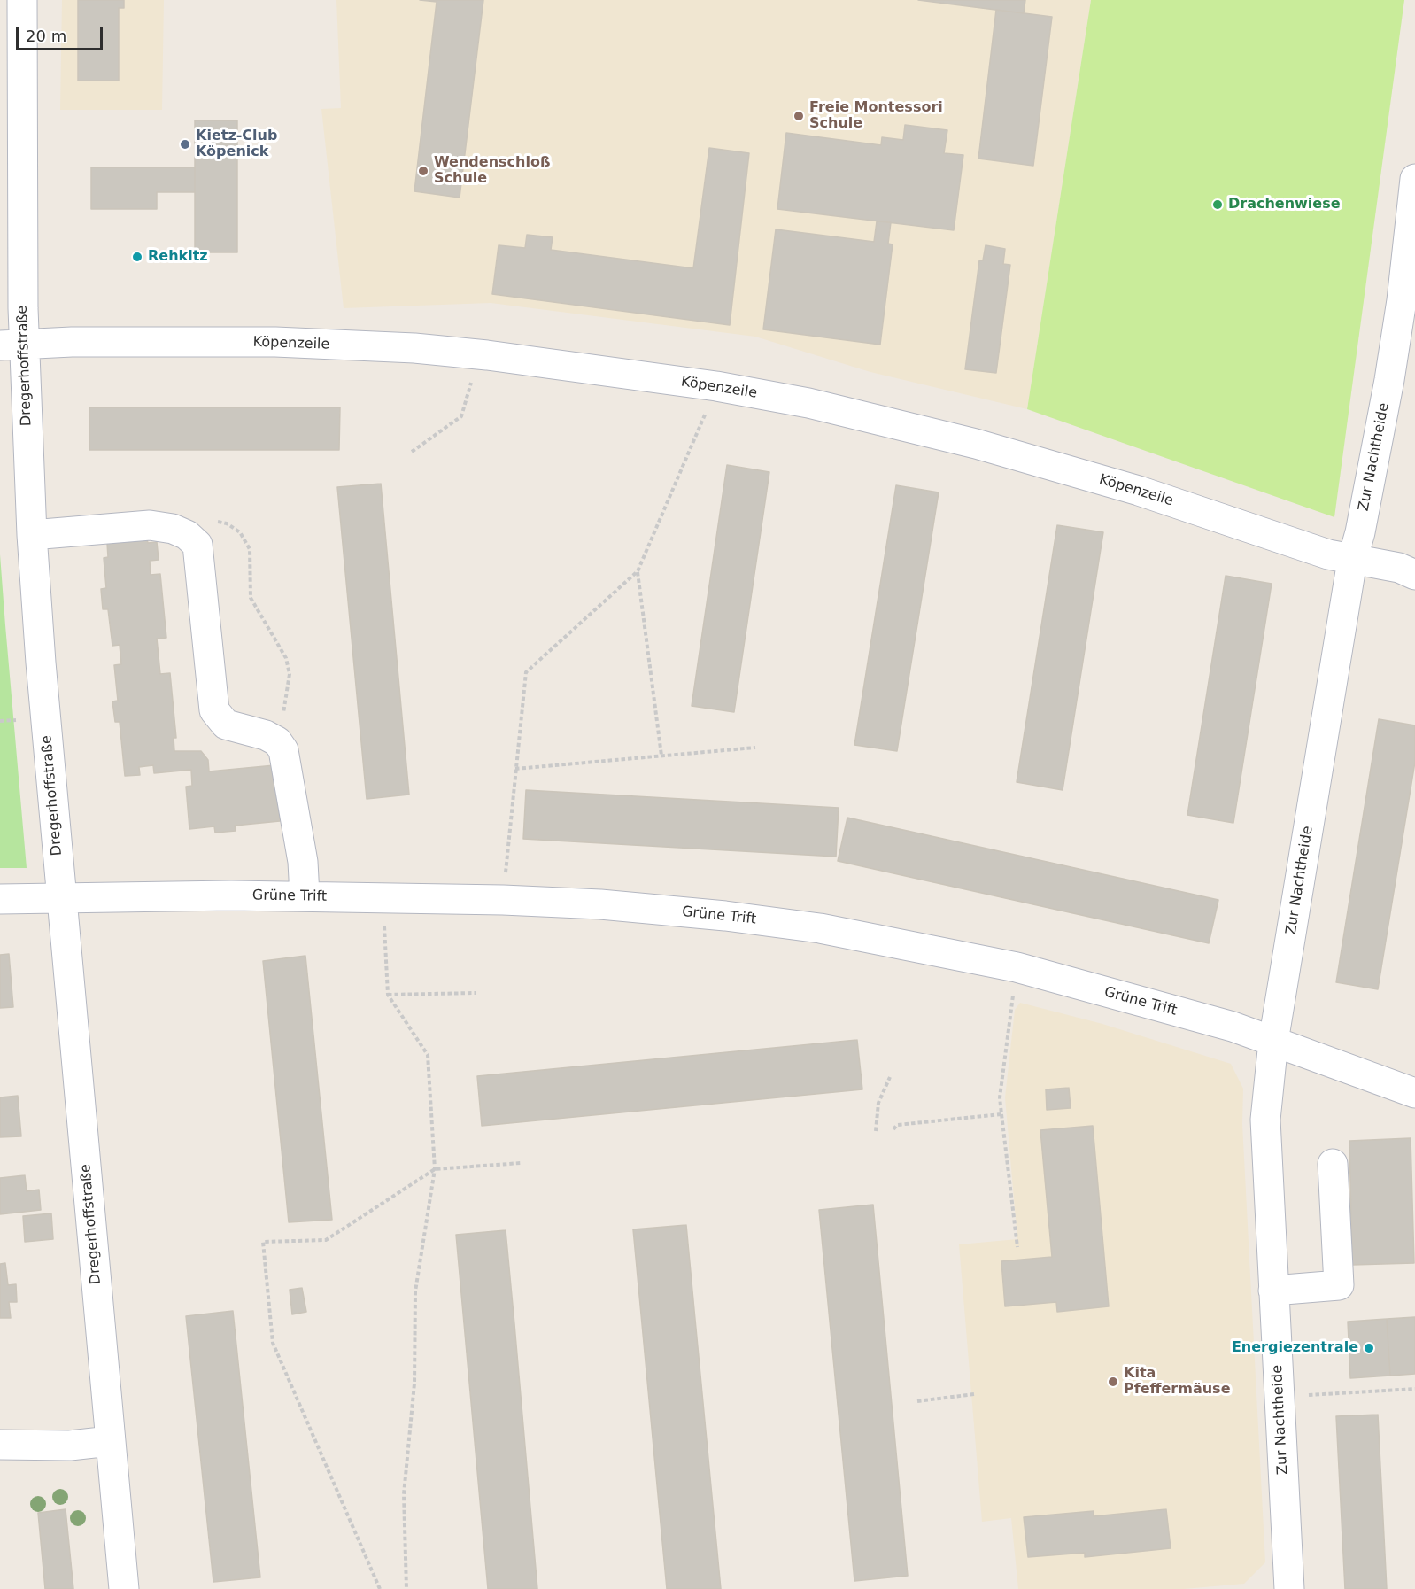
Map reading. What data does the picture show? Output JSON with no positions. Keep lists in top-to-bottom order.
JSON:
{
  "streets": {
    "street": [
      "Köpenzeile",
      "Dregerhoffstraße",
      "Zur Nachtheide",
      "Grüne Trift"
    ]
  },
  "crossings": [
    ["Köpenzeile", "Dregerhoffstraße"],
    ["Köpenzeile", "Zur Nachtheide"],
    ["Dregerhoffstraße", "Grüne Trift"],
    ["Zur Nachtheide", "Grüne Trift"]
  ],
  "places": [
    "Freie Montessori Schule",
    "Kietz-Club Köpenick",
    "Wendenschloß Schule",
    "Drachenwiese",
    "Rehkitz",
    "Energiezentrale",
    "Kita Pfeffermäuse"
  ],
  "scale_bar": "20 m"
}
